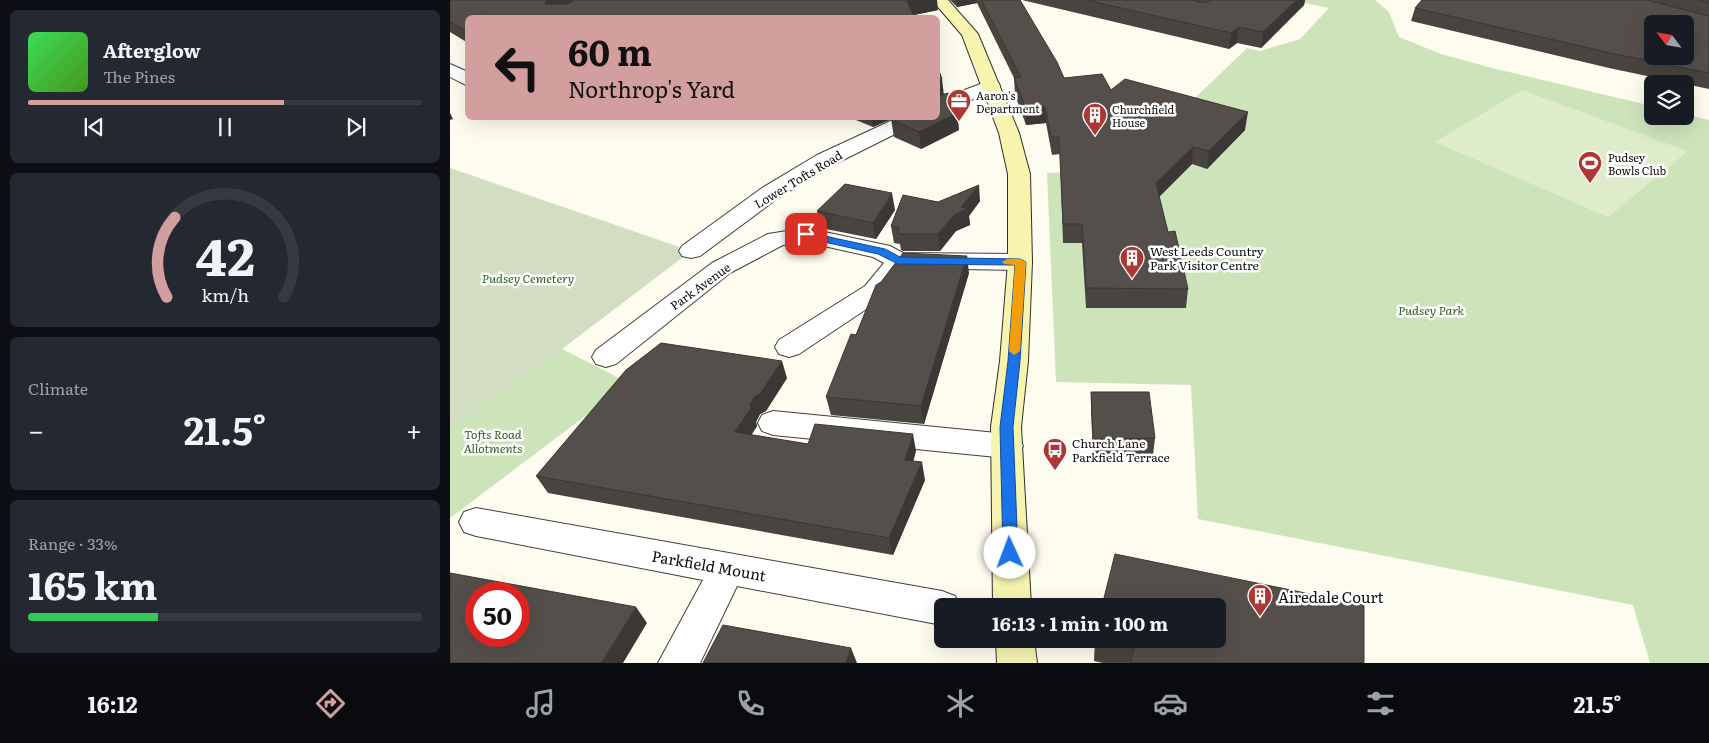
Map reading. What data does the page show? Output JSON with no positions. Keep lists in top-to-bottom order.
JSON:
{
  "streets": {
    "street": ["Lower Tofts Road", "Park Avenue", "Parkfield Mount"]
  },
  "parks": ["Pudsey Cemetery", "Pudsey Park", "Tofts Road Allotments"],
  "places": {
    "office": ["Aaron's Department"],
    "building": ["Churchfield House", "West Leeds Country Park Visitor Centre", "Airedale Court"],
    "sports": ["Pudsey Bowls Club"],
    "bus stop": ["Church Lane Parkfield Terrace"]
  },
  "north": "top left",
  "page": {
    "turn": ["60 m", "Northrop's Yard"],
    "song": ["Afterglow", "The Pines"],
    "tile": [
      "Climate",
      ["Range · 33%", "165 km"]
    ],
    "heat": ["−", "21.5°", "+"],
    "limit": "50",
    "trip": "16:13 · 1 min · 100 m",
    "tabs": ["16:12", "21.5°"],
    "gauge": ["42", "km/h"]
  }
}
